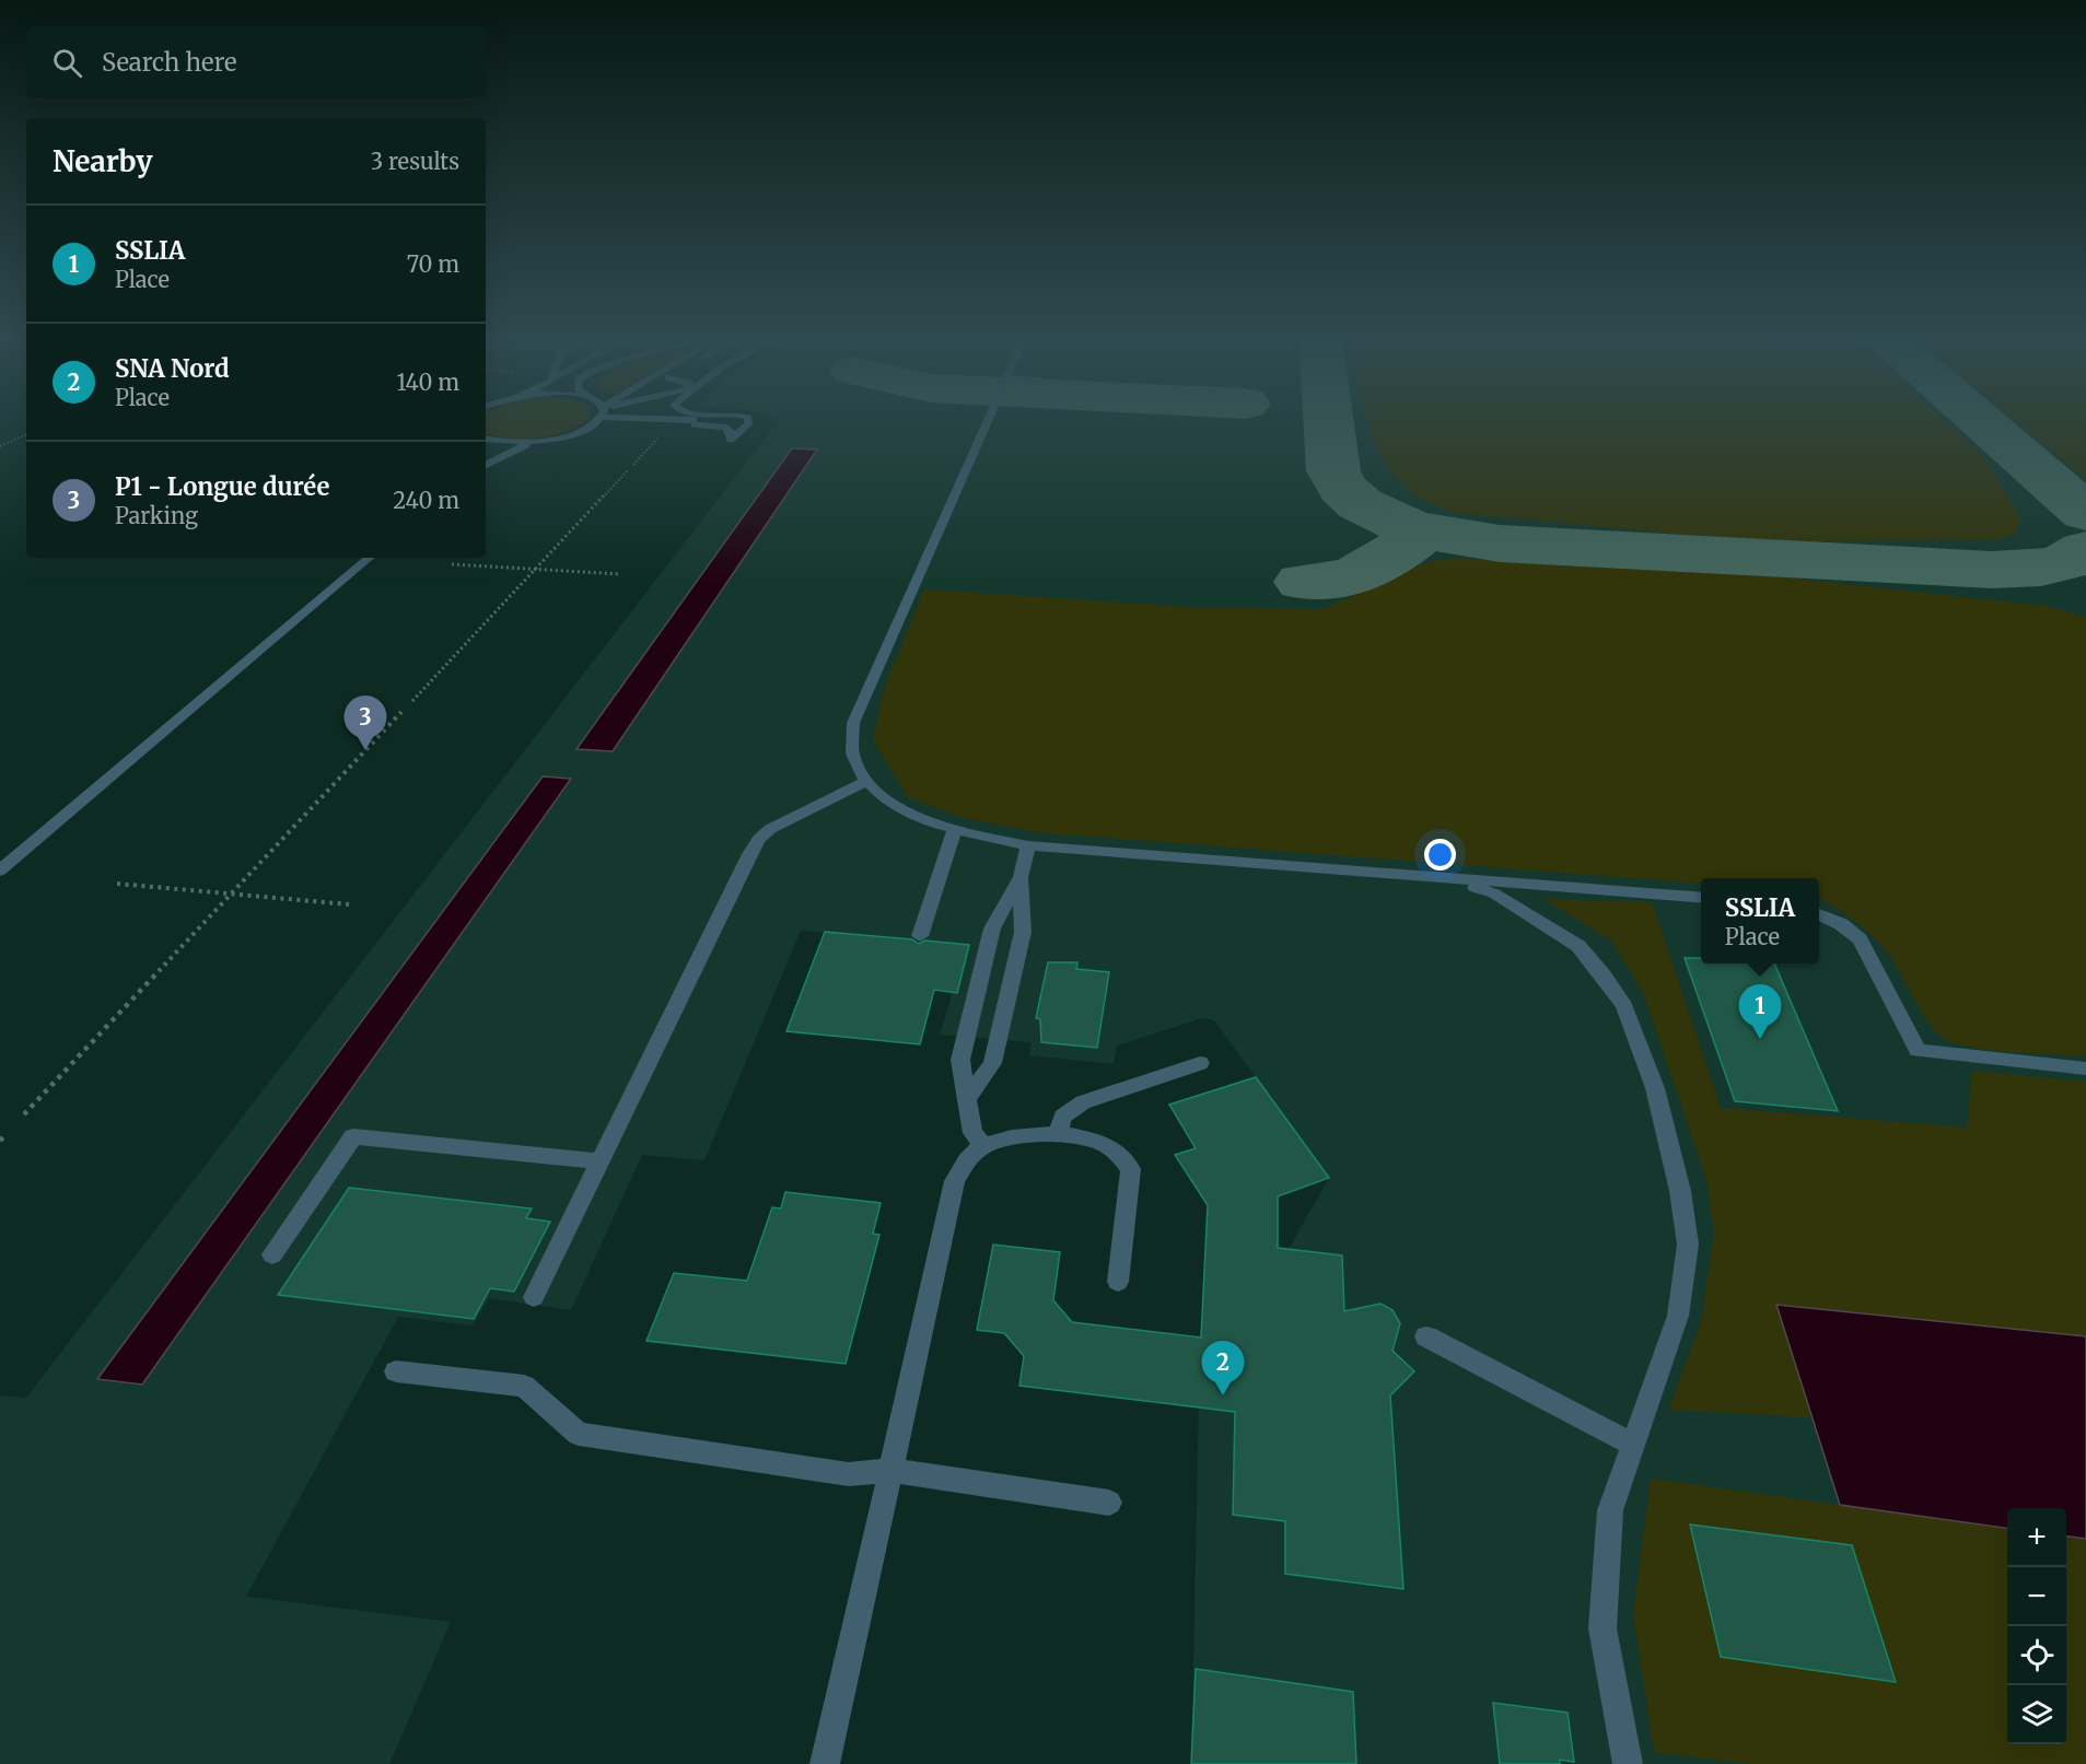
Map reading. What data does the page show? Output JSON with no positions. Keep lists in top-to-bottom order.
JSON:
{
  "page": {
    "search": "Search here",
    "heading": ["Nearby", "3 results"],
    "list": [
      {
        "mark": "1",
        "name": "SSLIA",
        "note": "Place",
        "value": "70 m"
      },
      {
        "mark": "2",
        "name": "SNA Nord",
        "note": "Place",
        "value": "140 m"
      },
      {
        "mark": "3",
        "name": "P1 - Longue durée",
        "note": "Parking",
        "value": "240 m"
      }
    ],
    "pins": ["3", "1", "2"],
    "popup": ["SSLIA", "Place"],
    "map_buttons": ["+", "−"]
  }
}
